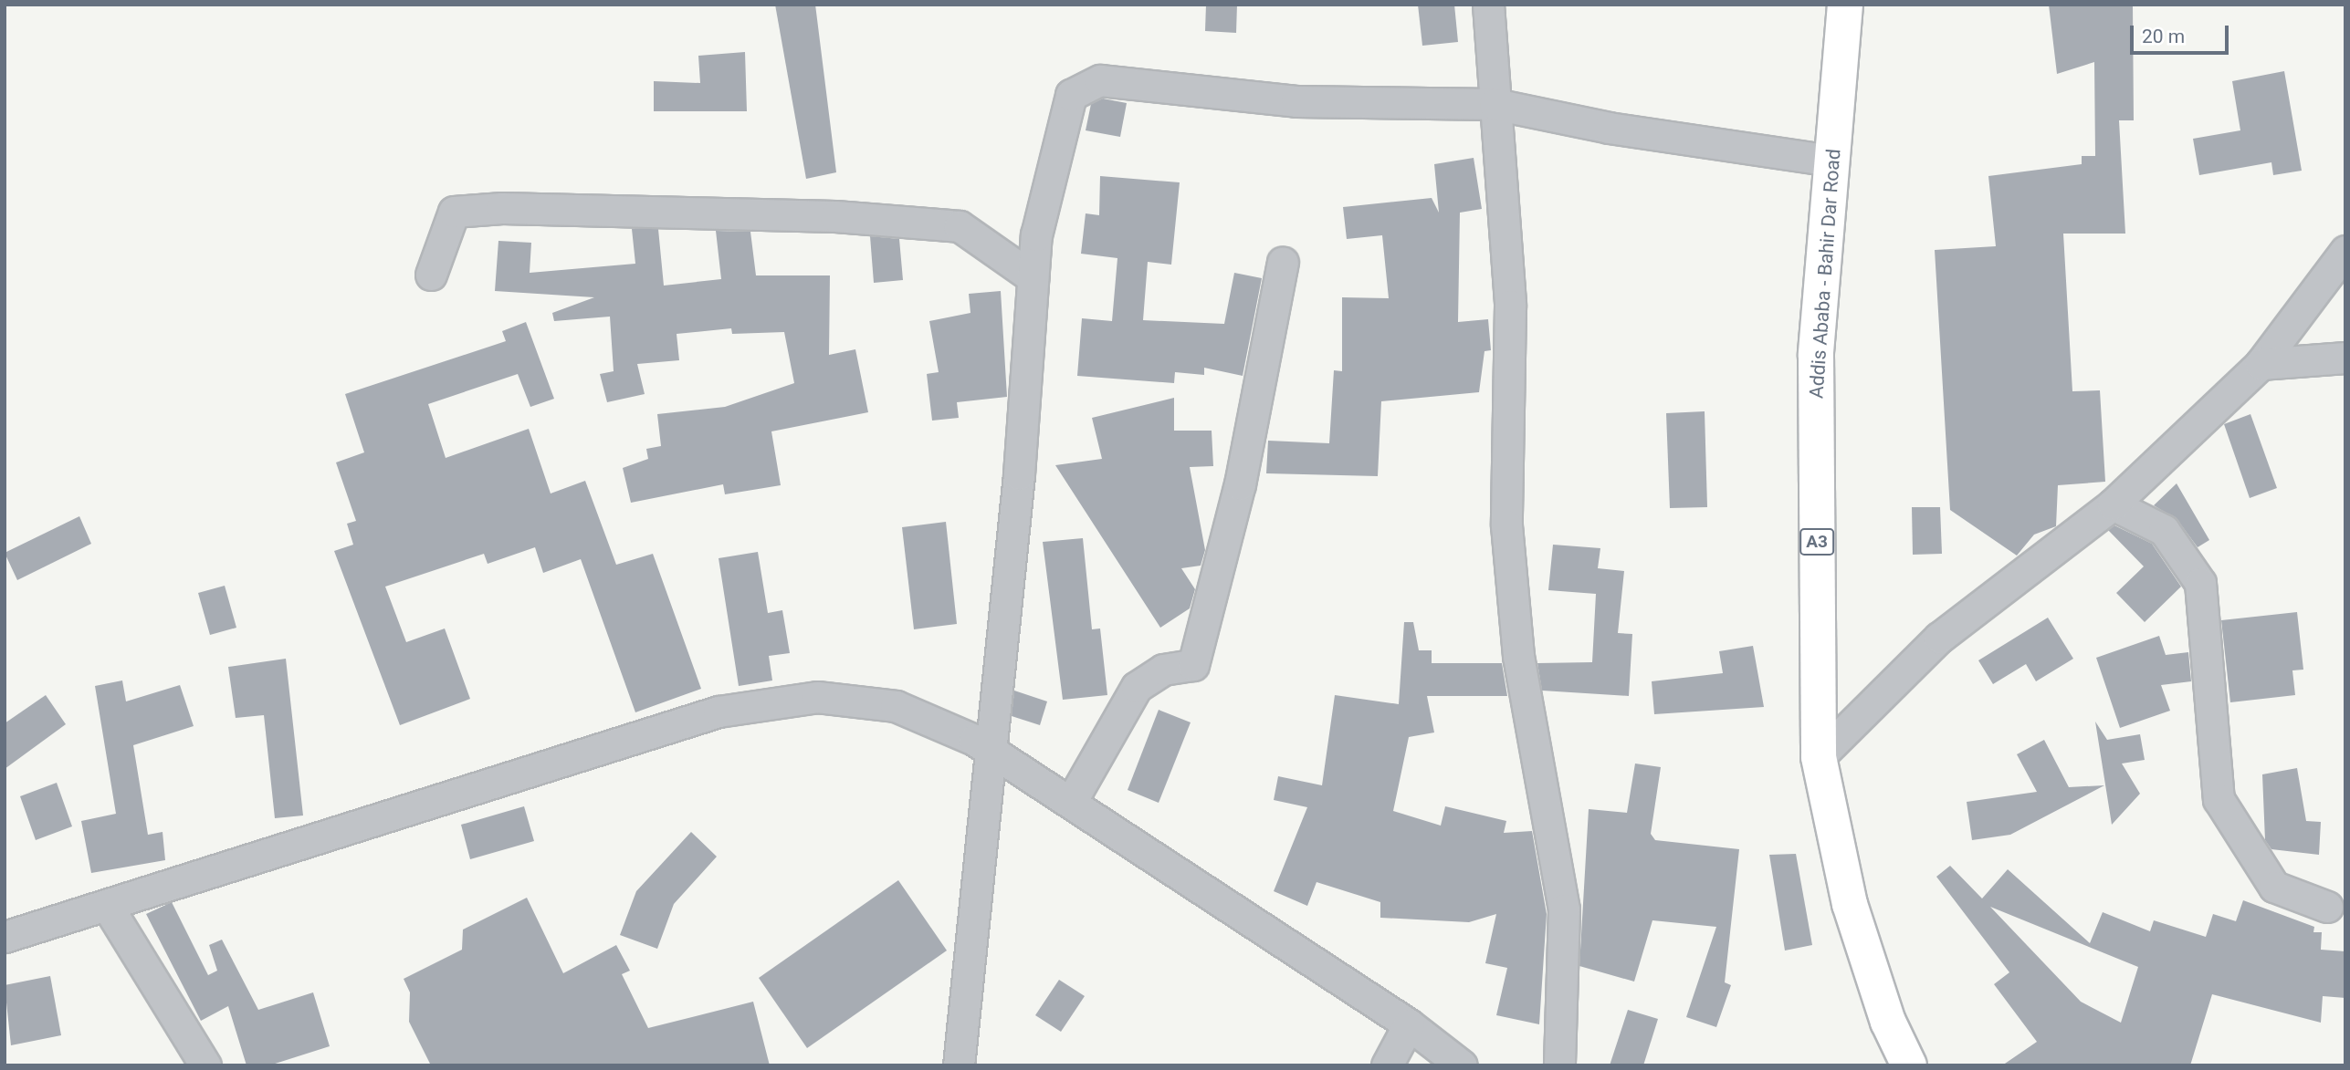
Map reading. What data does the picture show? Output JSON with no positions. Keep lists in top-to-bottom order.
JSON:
{
  "streets": {
    "highway": ["Addis Ababa - Bahir Dar Road", "A3"]
  },
  "scale_bar": "20 m"
}
